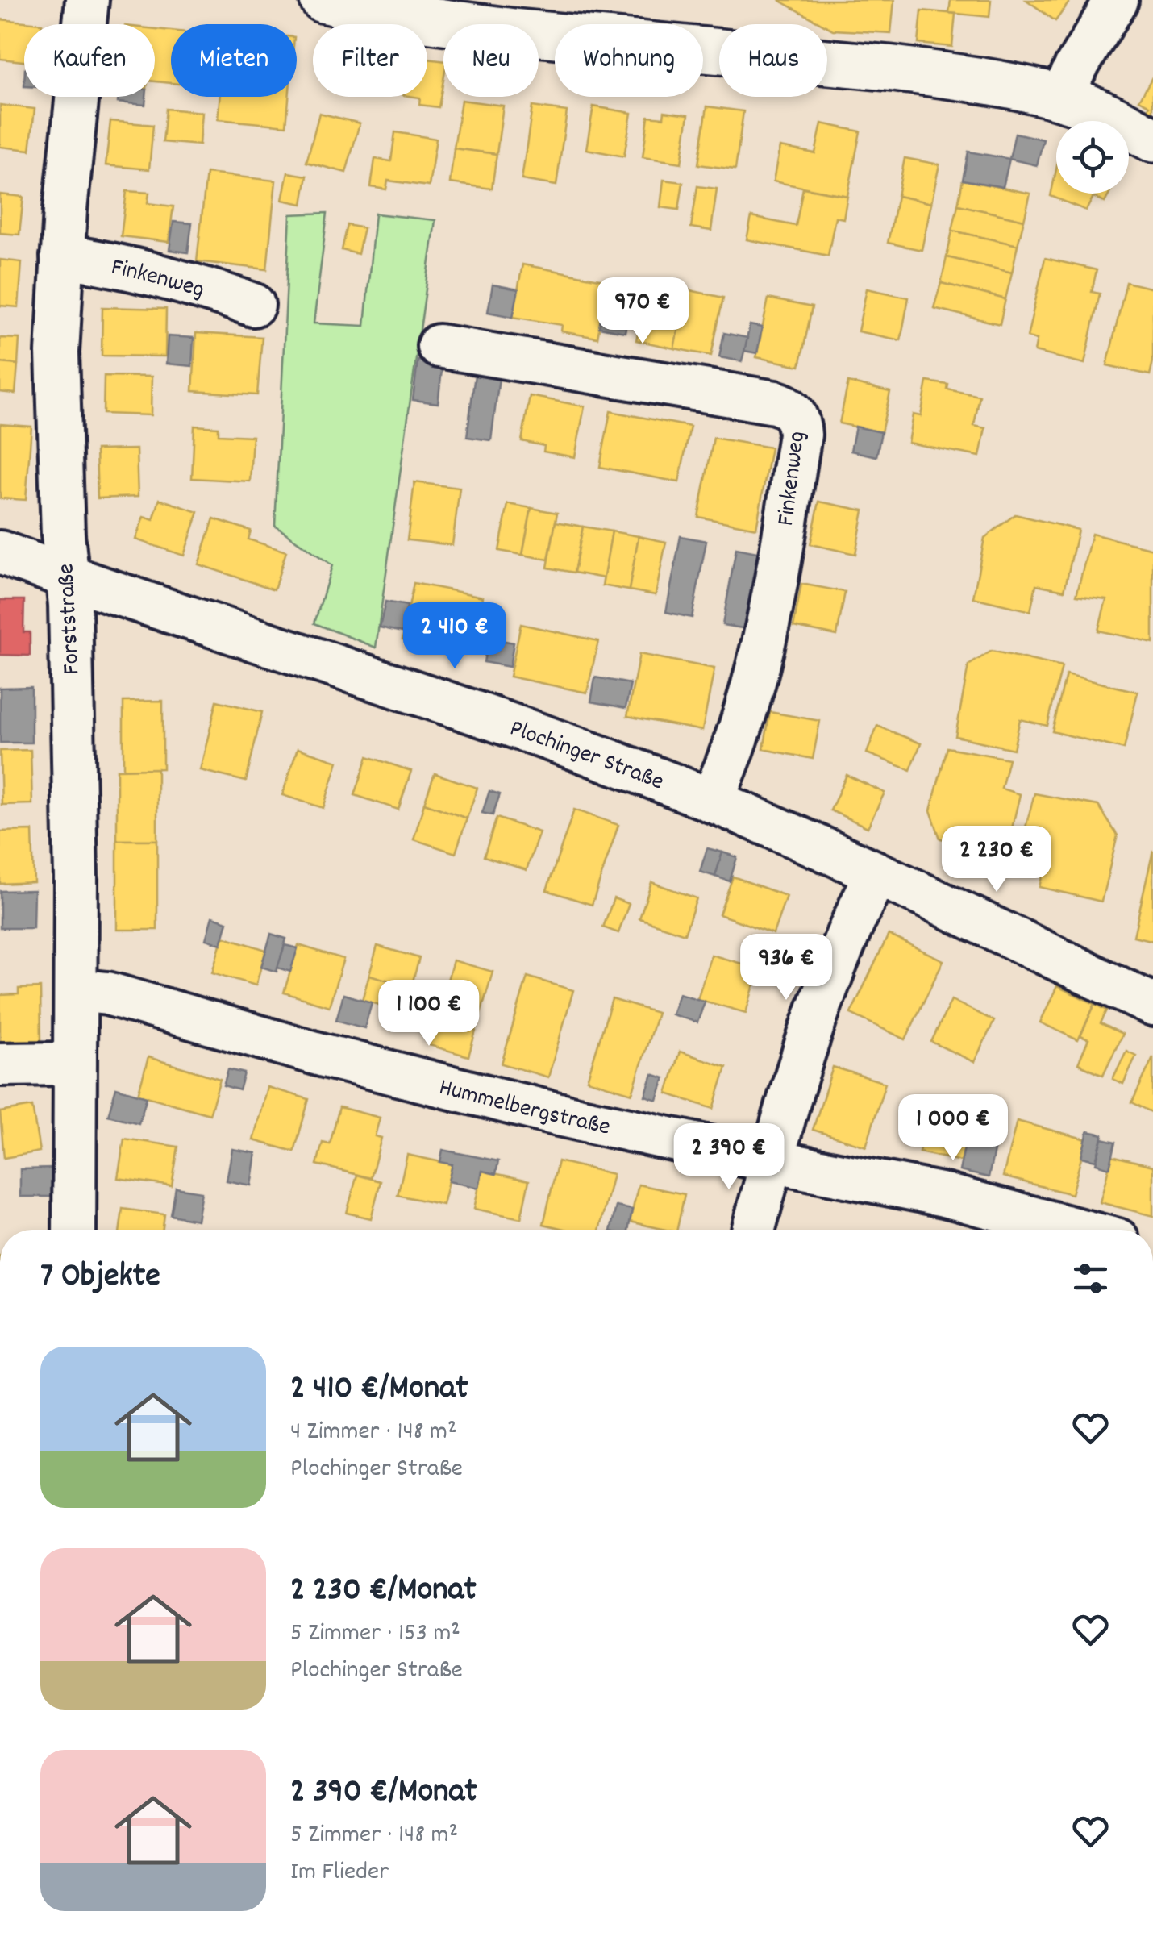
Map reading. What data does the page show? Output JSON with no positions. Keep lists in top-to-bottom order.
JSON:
{
  "streets": {
    "street": [
      "Finkenweg",
      "Forststraße",
      "Plochinger Straße",
      "Hummelbergstraße"
    ]
  },
  "crossings": [
    ["Finkenweg", "Forststraße"],
    ["Finkenweg", "Plochinger Straße"],
    ["Forststraße", "Plochinger Straße"],
    ["Forststraße", "Hummelbergstraße"]
  ],
  "page": {
    "chip": [
      "Kaufen",
      "Mieten",
      "Filter",
      "Neu",
      "Wohnung",
      "Haus"
    ],
    "price": [
      "970 €",
      "2 410 €",
      "2 230 €",
      "936 €",
      "1 100 €",
      "1 000 €",
      "2 390 €"
    ],
    "heading": "7 Objekte",
    "list": [
      {
        "name": "2 410 €/Monat",
        "note": "4 Zimmer · 148 m² · Plochinger Straße"
      },
      {
        "name": "2 230 €/Monat",
        "note": "5 Zimmer · 153 m² · Plochinger Straße"
      },
      {
        "name": "2 390 €/Monat",
        "note": "5 Zimmer · 148 m² · Im Flieder"
      }
    ]
  }
}
